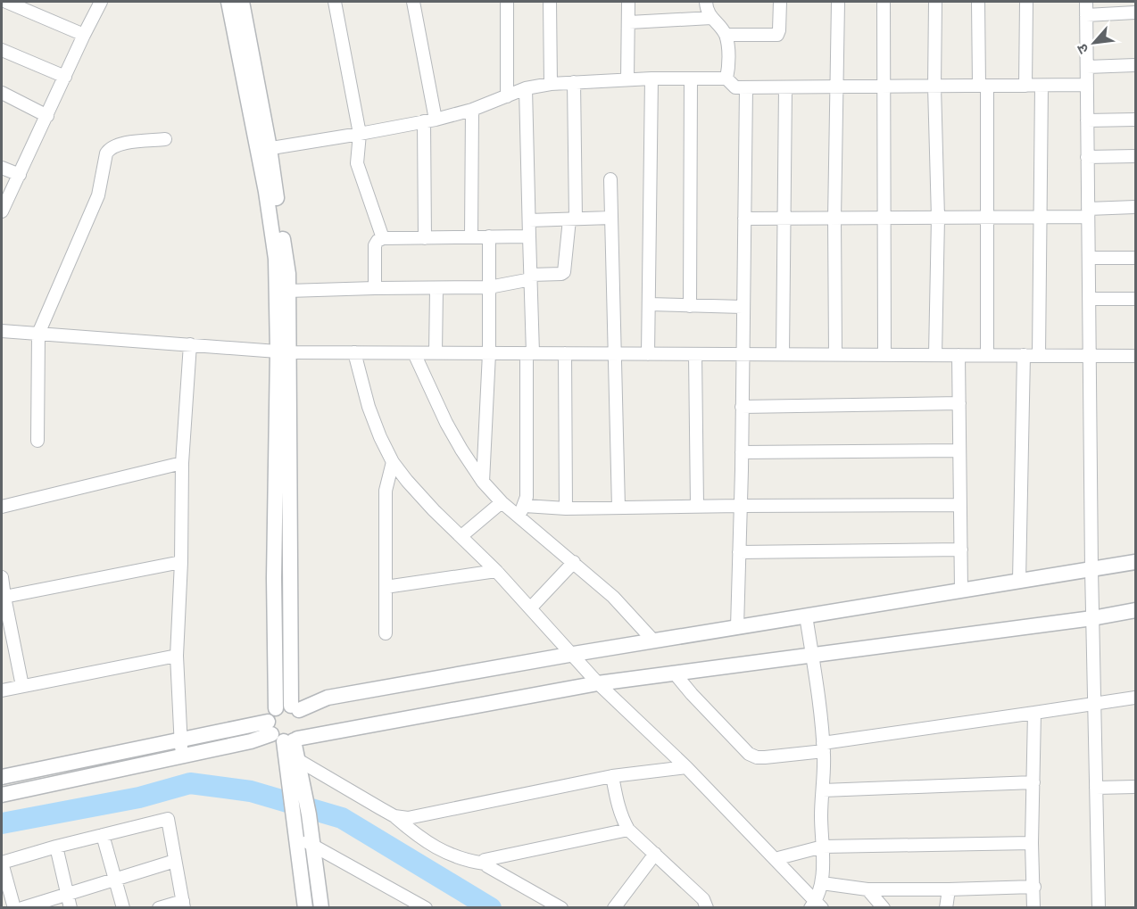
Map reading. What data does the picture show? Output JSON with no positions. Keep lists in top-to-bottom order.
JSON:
{
  "north": "bottom left"
}
